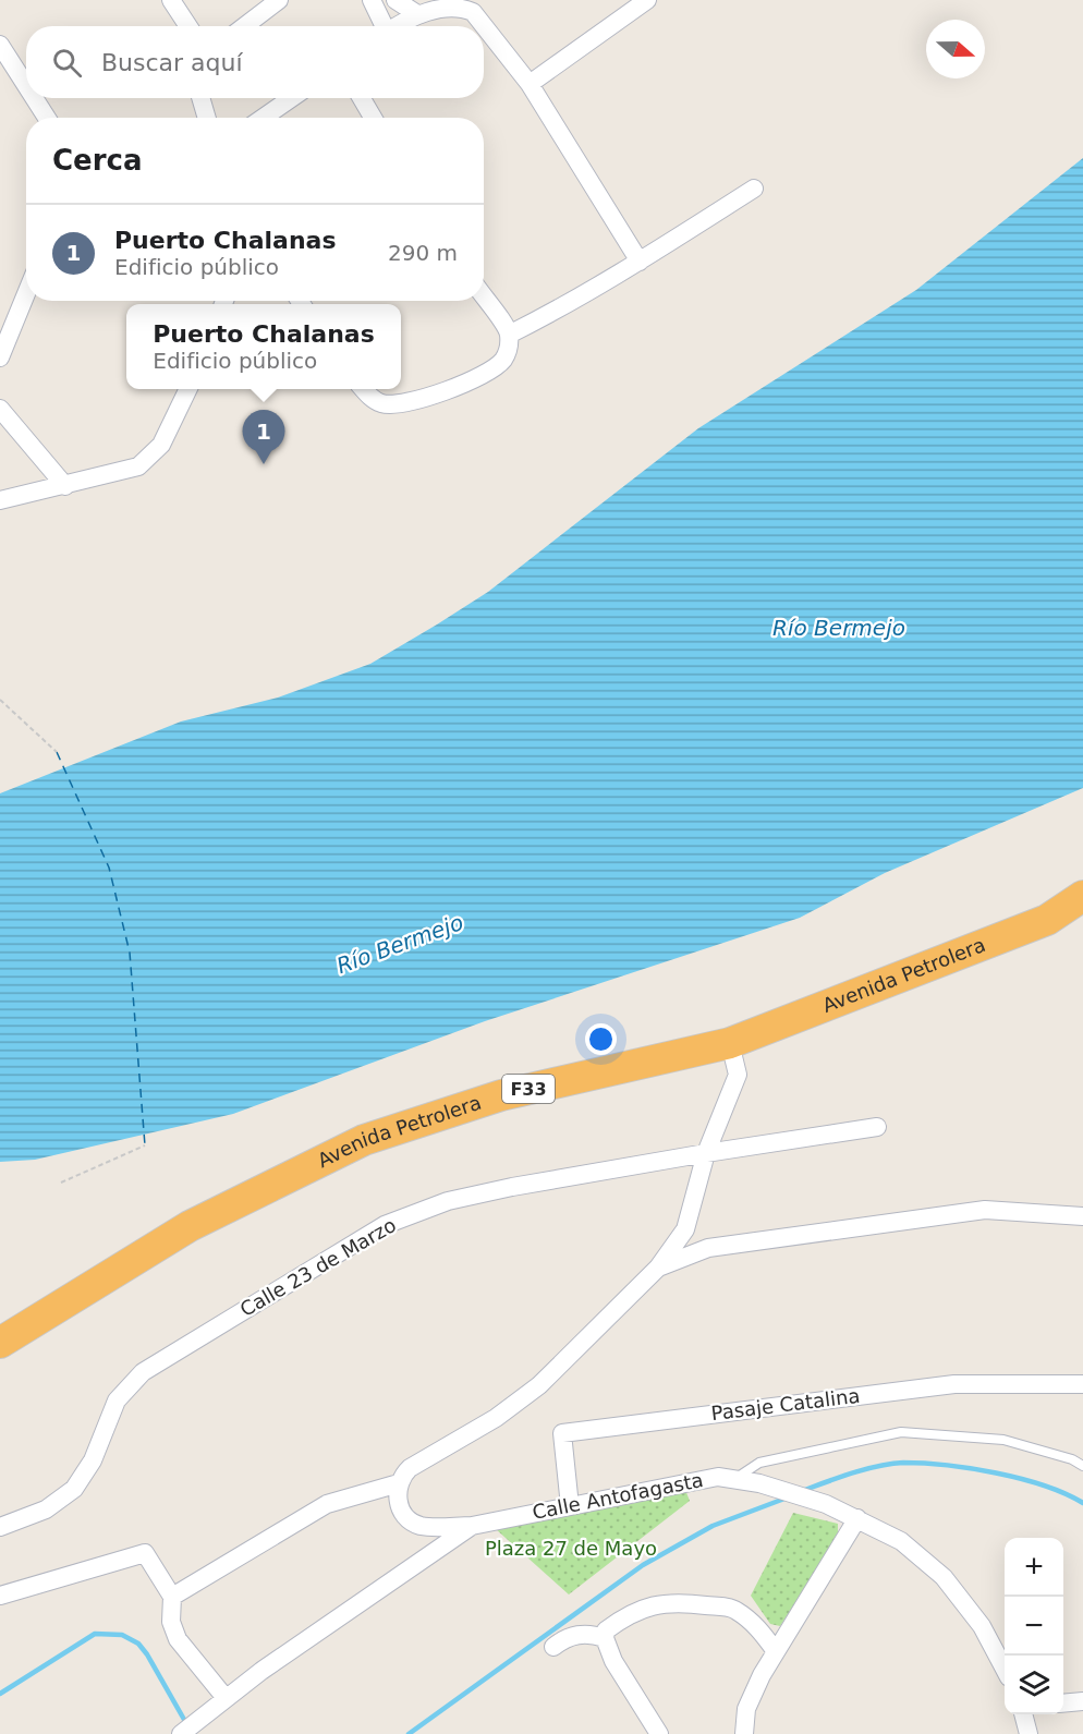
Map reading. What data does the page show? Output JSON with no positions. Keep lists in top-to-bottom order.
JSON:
{
  "streets": {
    "highway": ["Avenida Petrolera", "F33"],
    "street": ["Calle 23 de Marzo", "Pasaje Catalina", "Calle Antofagasta"]
  },
  "crossings": [
    ["Pasaje Catalina", "Calle Antofagasta"]
  ],
  "water": ["Río Bermejo"],
  "parks": ["Plaza 27 de Mayo"],
  "north": "right",
  "page": {
    "search": "Buscar aquí",
    "heading": "Cerca",
    "list": [
      {
        "mark": "1",
        "name": "Puerto Chalanas",
        "note": "Edificio público",
        "value": "290 m"
      }
    ],
    "popup": ["Puerto Chalanas", "Edificio público"],
    "pins": "1",
    "map_buttons": ["+", "−"]
  }
}
